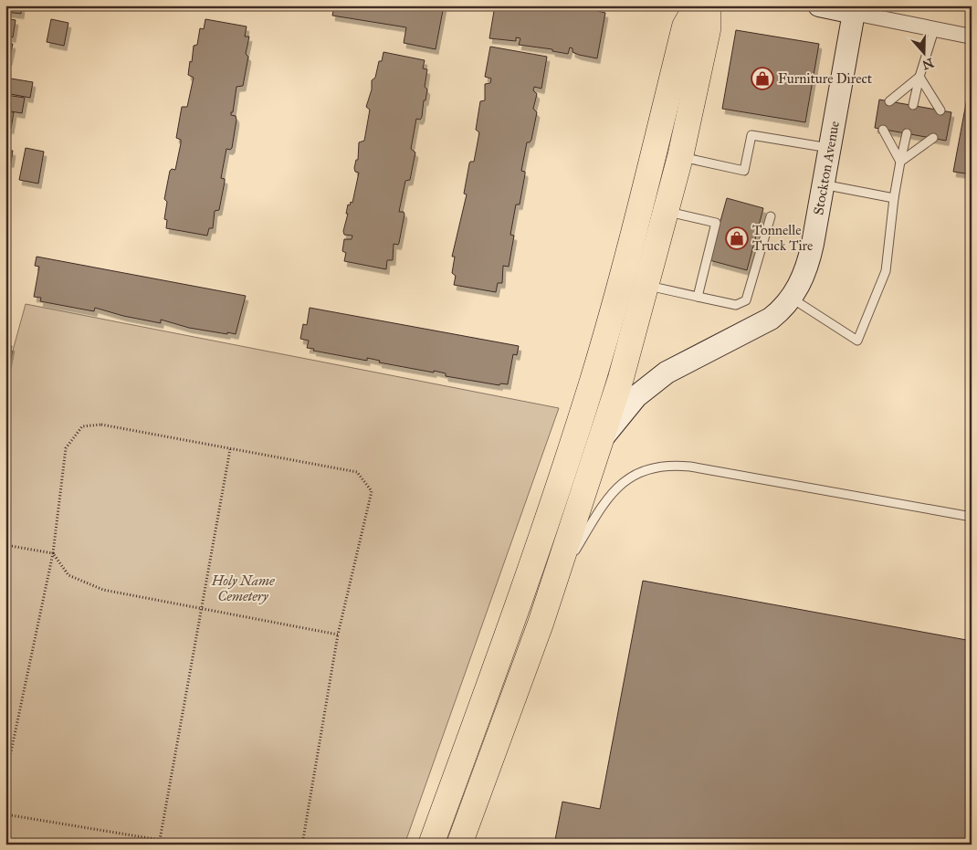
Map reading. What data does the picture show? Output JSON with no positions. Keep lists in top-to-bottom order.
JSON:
{
  "streets": {
    "main road": ["Stockton Avenue"]
  },
  "parks": ["Holy Name Cemetery"],
  "places": {
    "shop": ["Furniture Direct", "Tonnelle Truck Tire"]
  },
  "north": "bottom"
}
